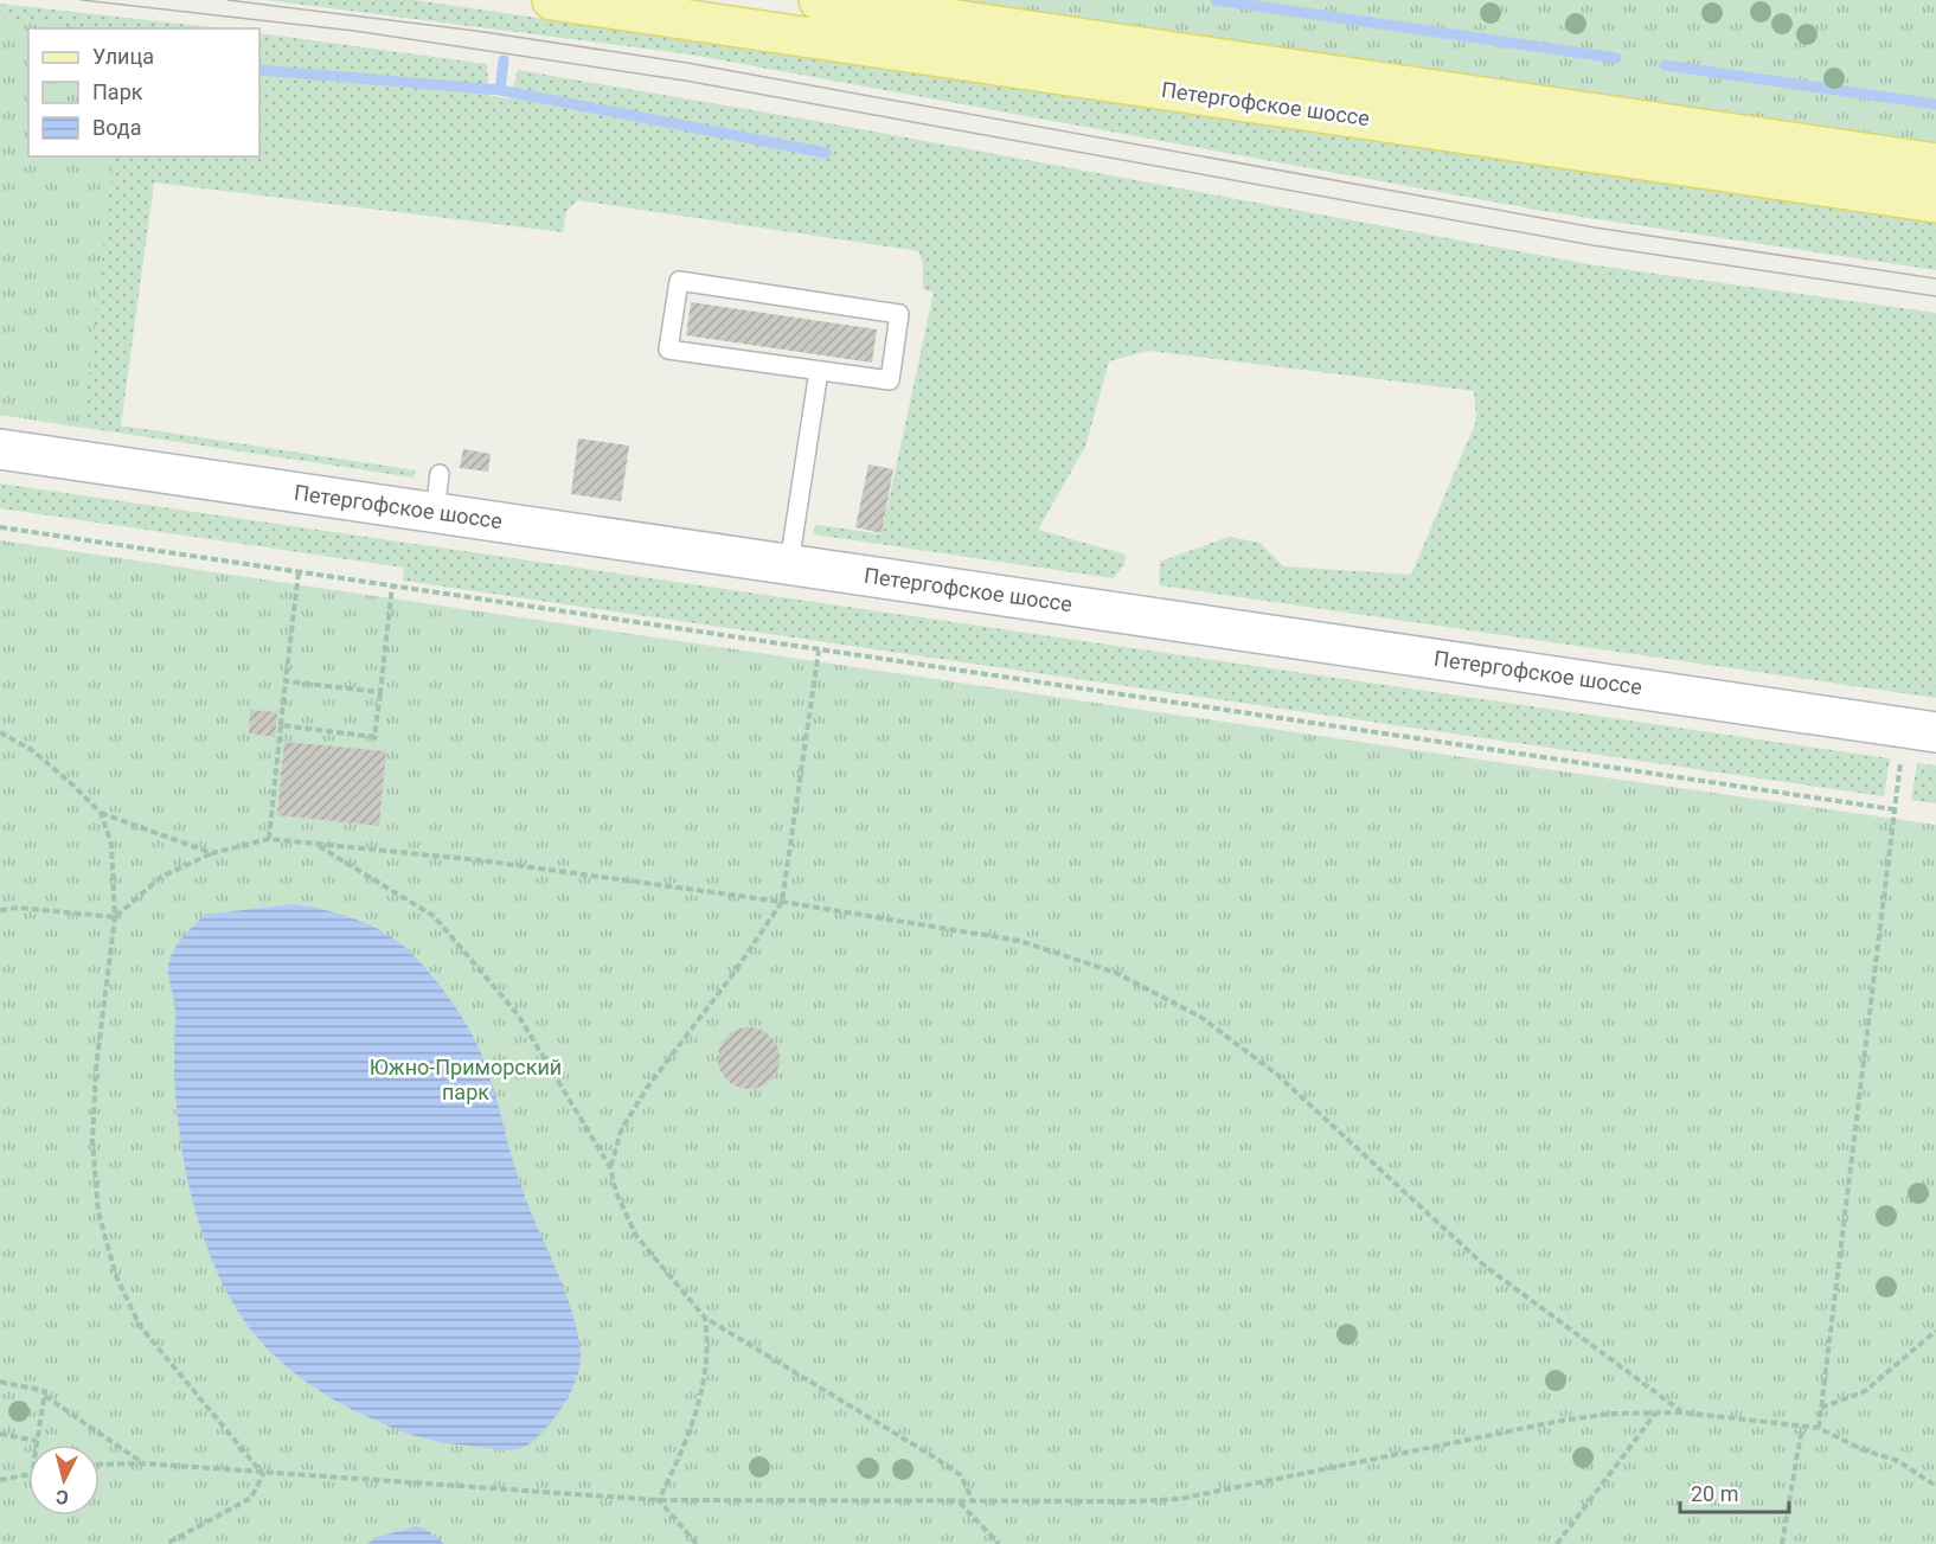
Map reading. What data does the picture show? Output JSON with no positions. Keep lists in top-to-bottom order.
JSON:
{
  "streets": {
    "main road": ["Петергофское шоссе"]
  },
  "parks": ["Южно-Приморский парк"],
  "legend": ["Улица", "Парк", "Вода"],
  "scale_bar": "20 m",
  "north": "bottom"
}
